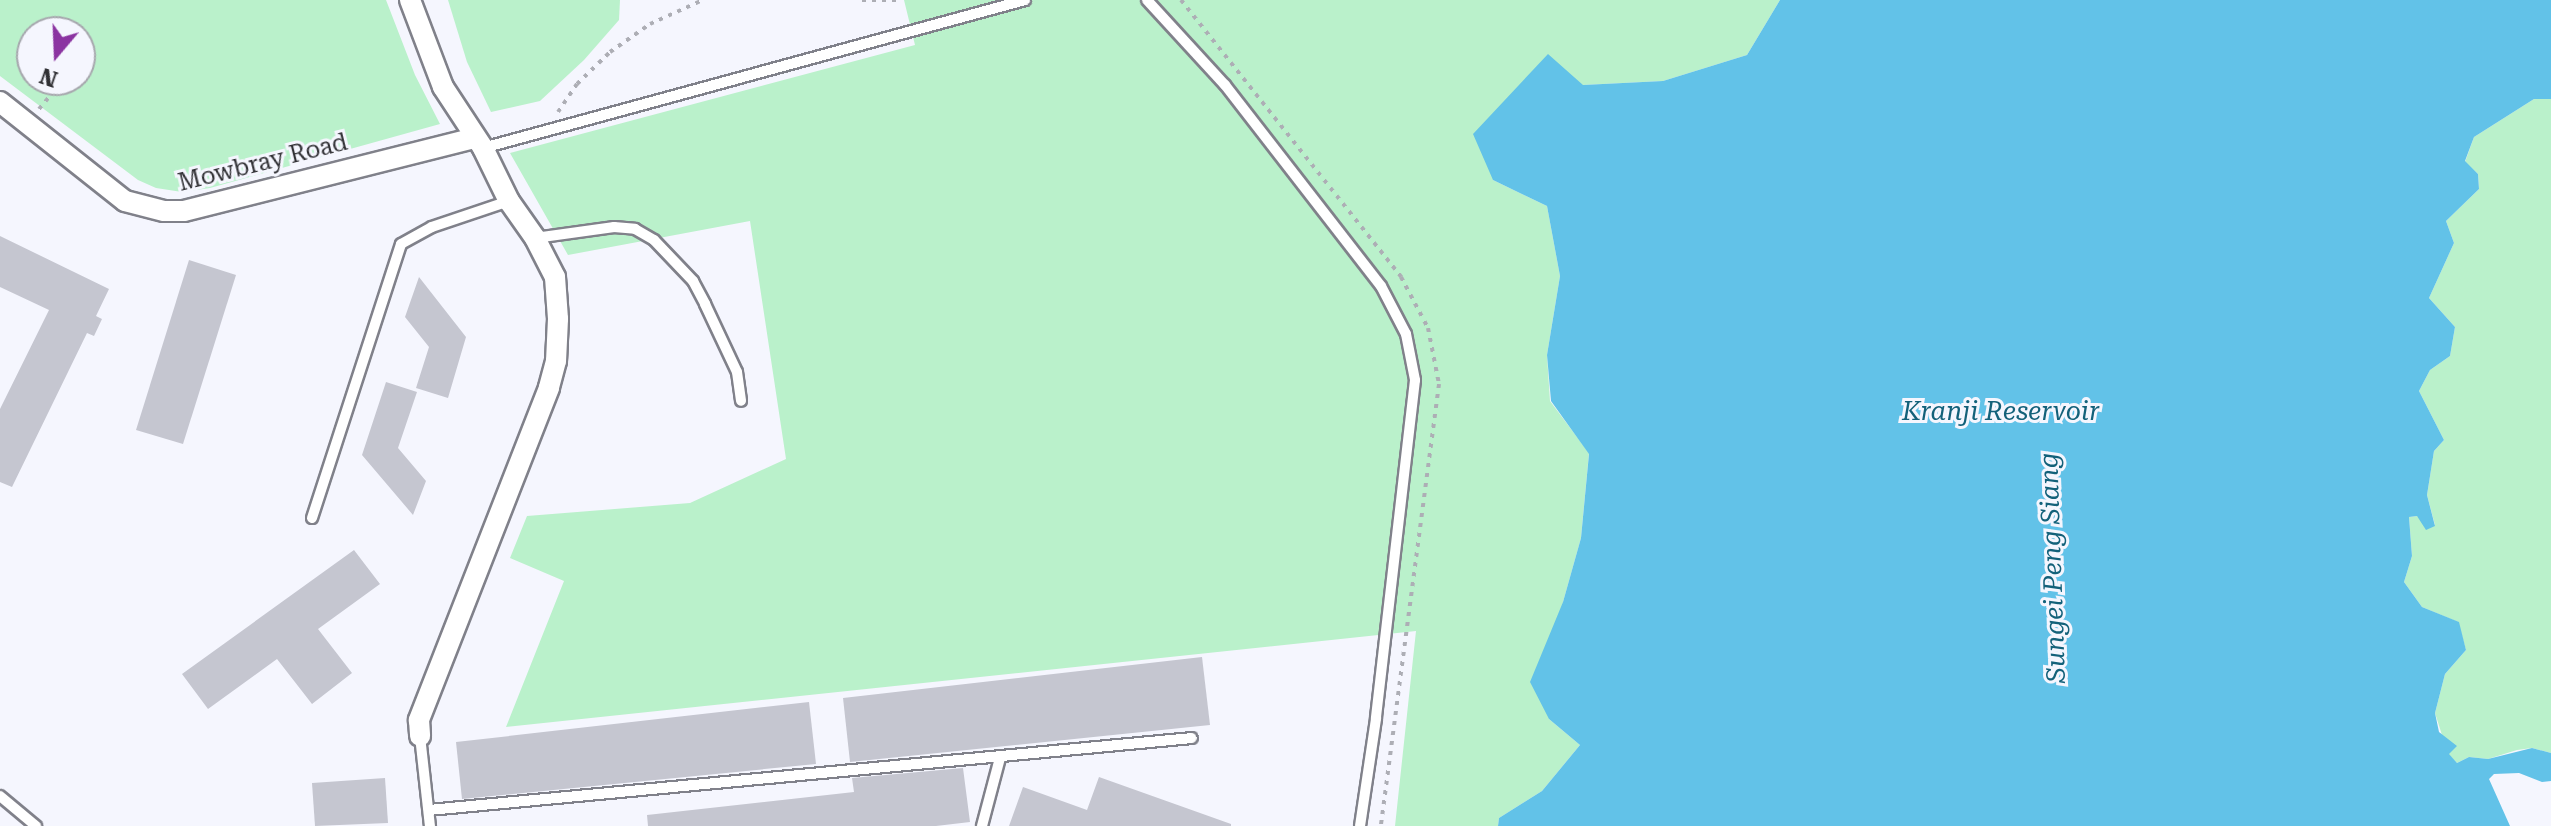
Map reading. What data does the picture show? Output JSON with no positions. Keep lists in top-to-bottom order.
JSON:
{
  "streets": {
    "street": ["Mowbray Road"]
  },
  "water": ["Kranji Reservoir", "Sungei Peng Siang"],
  "north": "bottom"
}
